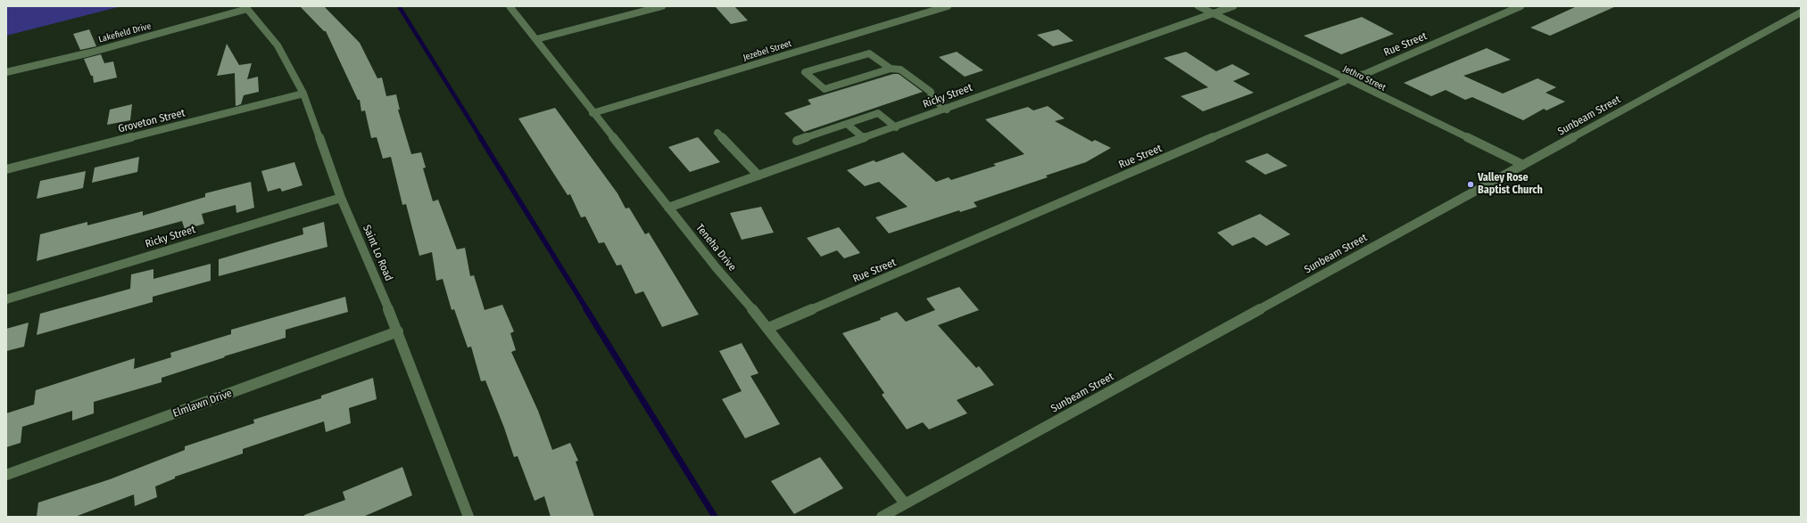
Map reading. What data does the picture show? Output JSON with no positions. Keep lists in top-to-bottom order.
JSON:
{
  "streets": {
    "street": [
      "Lakefield Drive",
      "Rue Street",
      "Jezebel Street",
      "Jethro Street",
      "Ricky Street",
      "Sunbeam Street",
      "Groveton Street",
      "Teneha Drive",
      "Saint Lo Road",
      "Elmlawn Drive"
    ]
  },
  "crossings": [
    ["Lakefield Drive", "Saint Lo Road"],
    ["Rue Street", "Jethro Street"],
    ["Rue Street", "Teneha Drive"],
    ["Jezebel Street", "Teneha Drive"],
    ["Jethro Street", "Ricky Street"],
    ["Jethro Street", "Sunbeam Street"],
    ["Ricky Street", "Teneha Drive"],
    ["Ricky Street", "Saint Lo Road"],
    ["Sunbeam Street", "Teneha Drive"],
    ["Groveton Street", "Saint Lo Road"],
    ["Saint Lo Road", "Elmlawn Drive"]
  ],
  "places": ["Valley Rose Baptist Church"]
}
